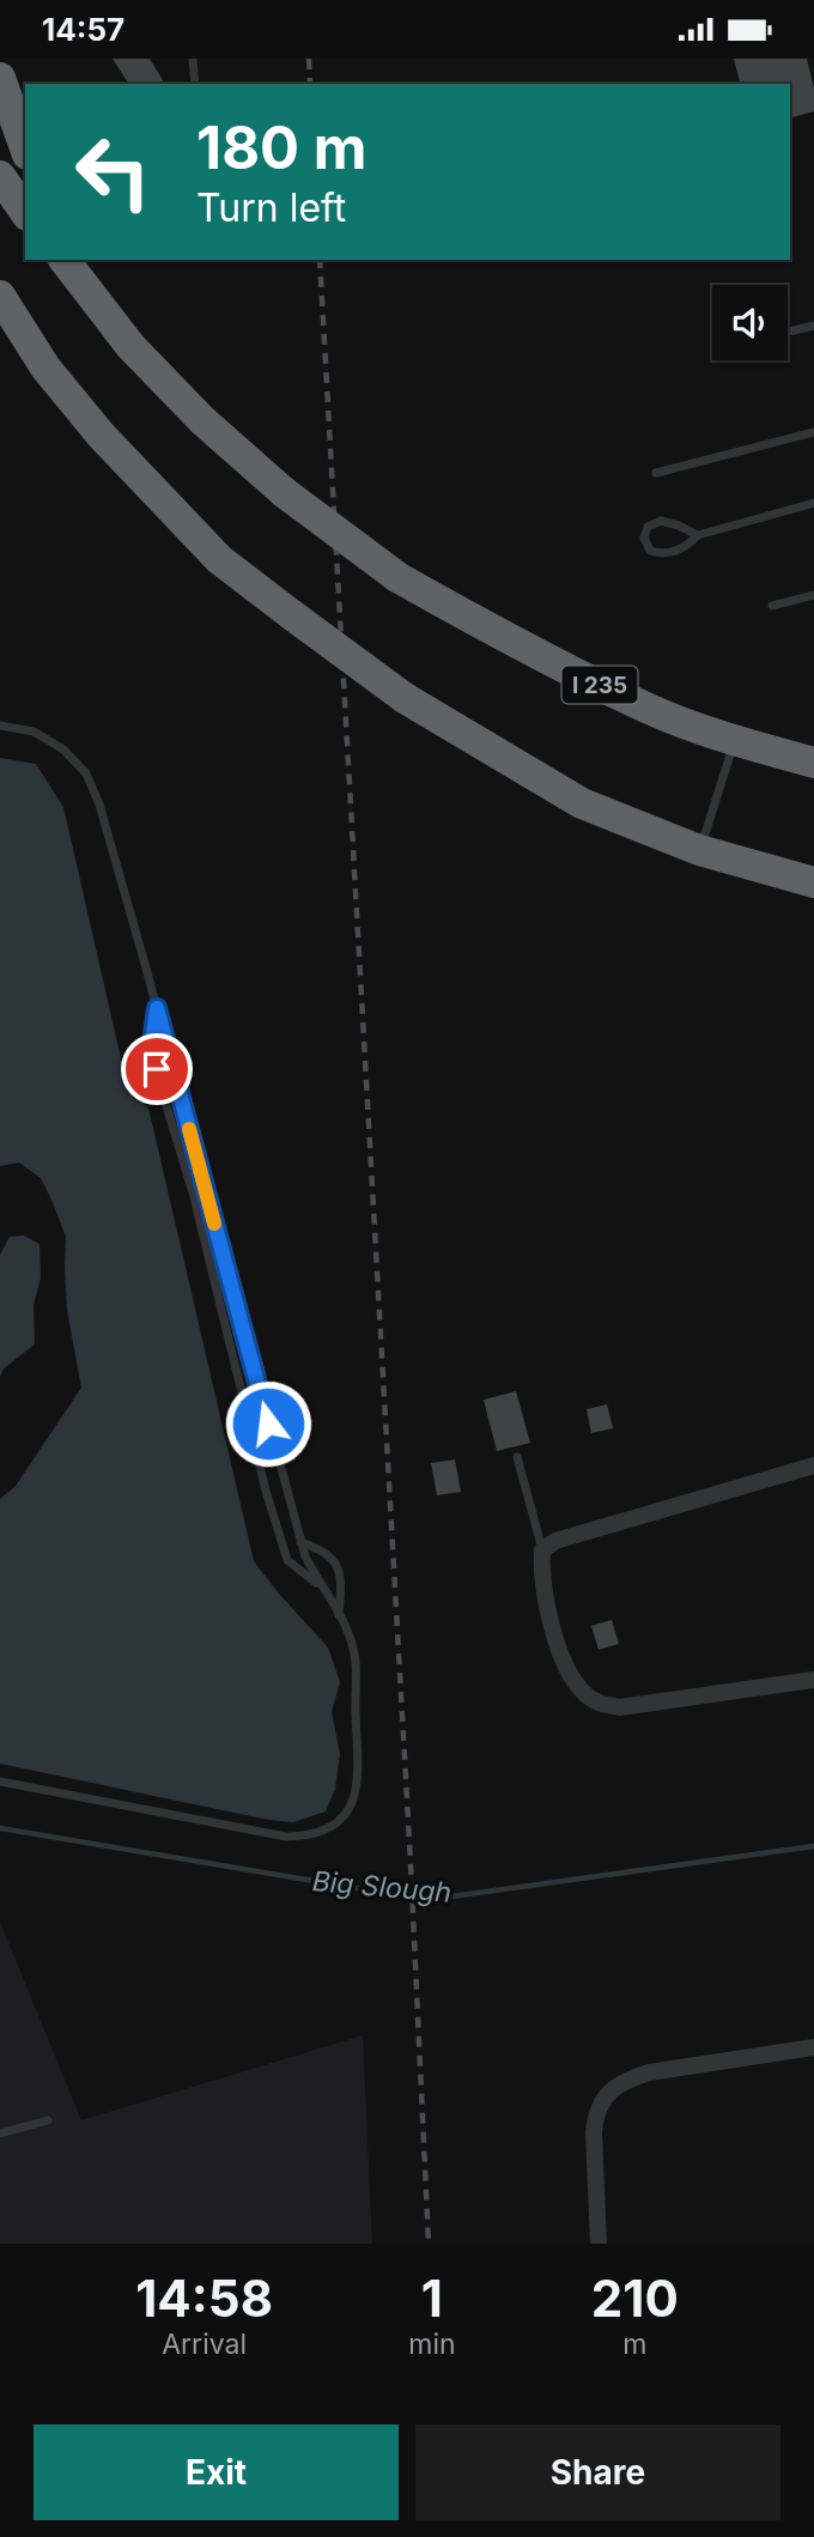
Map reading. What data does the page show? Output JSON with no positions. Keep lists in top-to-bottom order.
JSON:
{
  "streets": {
    "highway": ["I 235"]
  },
  "water": ["Big Slough"],
  "page": {
    "status": "14:57",
    "turn": ["180 m", "Turn left"],
    "eta": [
      "14:58",
      "Arrival",
      "1",
      "min",
      "210",
      "m"
    ],
    "buttons": ["Exit", "Share"]
  }
}
